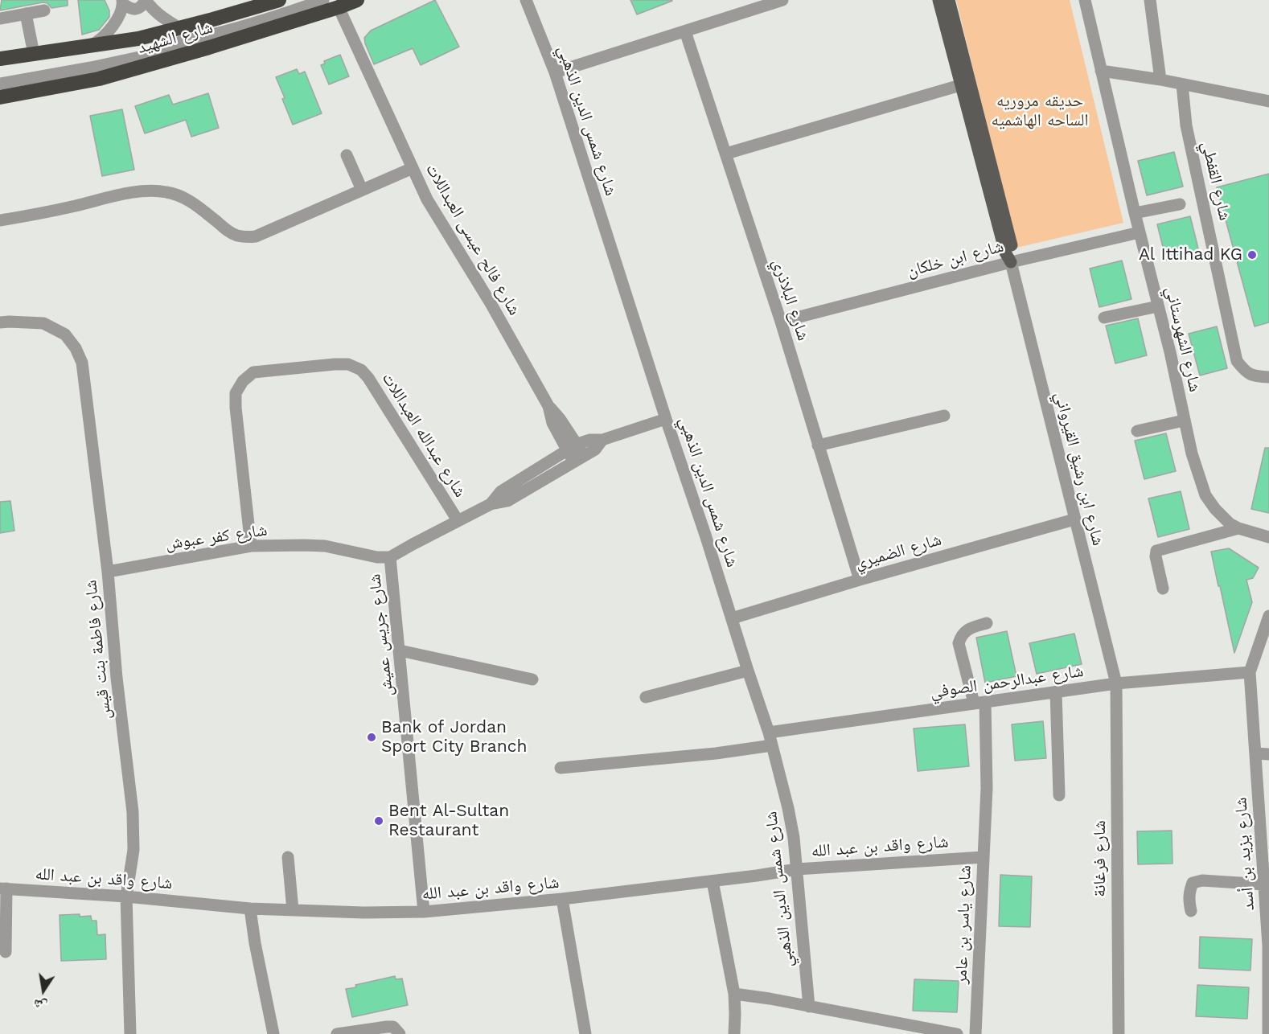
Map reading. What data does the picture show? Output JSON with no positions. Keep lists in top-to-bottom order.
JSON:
{
  "streets": {
    "highway": ["شارع الشهيد"],
    "main road": ["شارع ابن رشيق القيرواني"],
    "street": [
      "شارع شمس الدين الذهبي",
      "شارع القفطي",
      "شارع فالح عيسى العبداللات",
      "شارع ابن خلكان",
      "شارع البلاذري",
      "شارع الشهرستاني",
      "شارع عبدالله العبداللات",
      "شارع كفر عبوش",
      "شارع الضميري",
      "شارع جريس عميش",
      "شارع فاطمة بنت قيس",
      "شارع عبدالرحمن الصوفي",
      "شارع واقد بن عبد الله",
      "شارع يزيد بن أسد",
      "شارع فرغانة",
      "شارع ياسر بن عامر"
    ]
  },
  "crossings": [
    ["شارع الشهيد", "شارع فالح عيسى العبداللات"],
    ["شارع شمس الدين الذهبي", "شارع الضميري"],
    ["شارع شمس الدين الذهبي", "شارع عبدالرحمن الصوفي"],
    ["شارع شمس الدين الذهبي", "شارع واقد بن عبد الله"],
    ["شارع ابن خلكان", "شارع البلاذري"],
    ["شارع ابن خلكان", "شارع الشهرستاني"],
    ["شارع ابن خلكان", "شارع ابن رشيق القيرواني"],
    ["شارع البلاذري", "شارع الضميري"],
    ["شارع عبدالله العبداللات", "شارع كفر عبوش"],
    ["شارع ابن رشيق القيرواني", "شارع الضميري"],
    ["شارع ابن رشيق القيرواني", "شارع عبدالرحمن الصوفي"],
    ["شارع ابن رشيق القيرواني", "شارع فرغانة"],
    ["شارع كفر عبوش", "شارع جريس عميش"],
    ["شارع كفر عبوش", "شارع فاطمة بنت قيس"],
    ["شارع جريس عميش", "شارع واقد بن عبد الله"],
    ["شارع فاطمة بنت قيس", "شارع واقد بن عبد الله"],
    ["شارع عبدالرحمن الصوفي", "شارع يزيد بن أسد"],
    ["شارع عبدالرحمن الصوفي", "شارع فرغانة"],
    ["شارع عبدالرحمن الصوفي", "شارع ياسر بن عامر"],
    ["شارع واقد بن عبد الله", "شارع ياسر بن عامر"]
  ],
  "parks": ["حديقه مروريه الساحه الهاشميه"],
  "places": ["Al Ittihad KG", "Bank of Jordan Sport City Branch", "Bent Al-Sultan Restaurant"],
  "north": "bottom"
}
